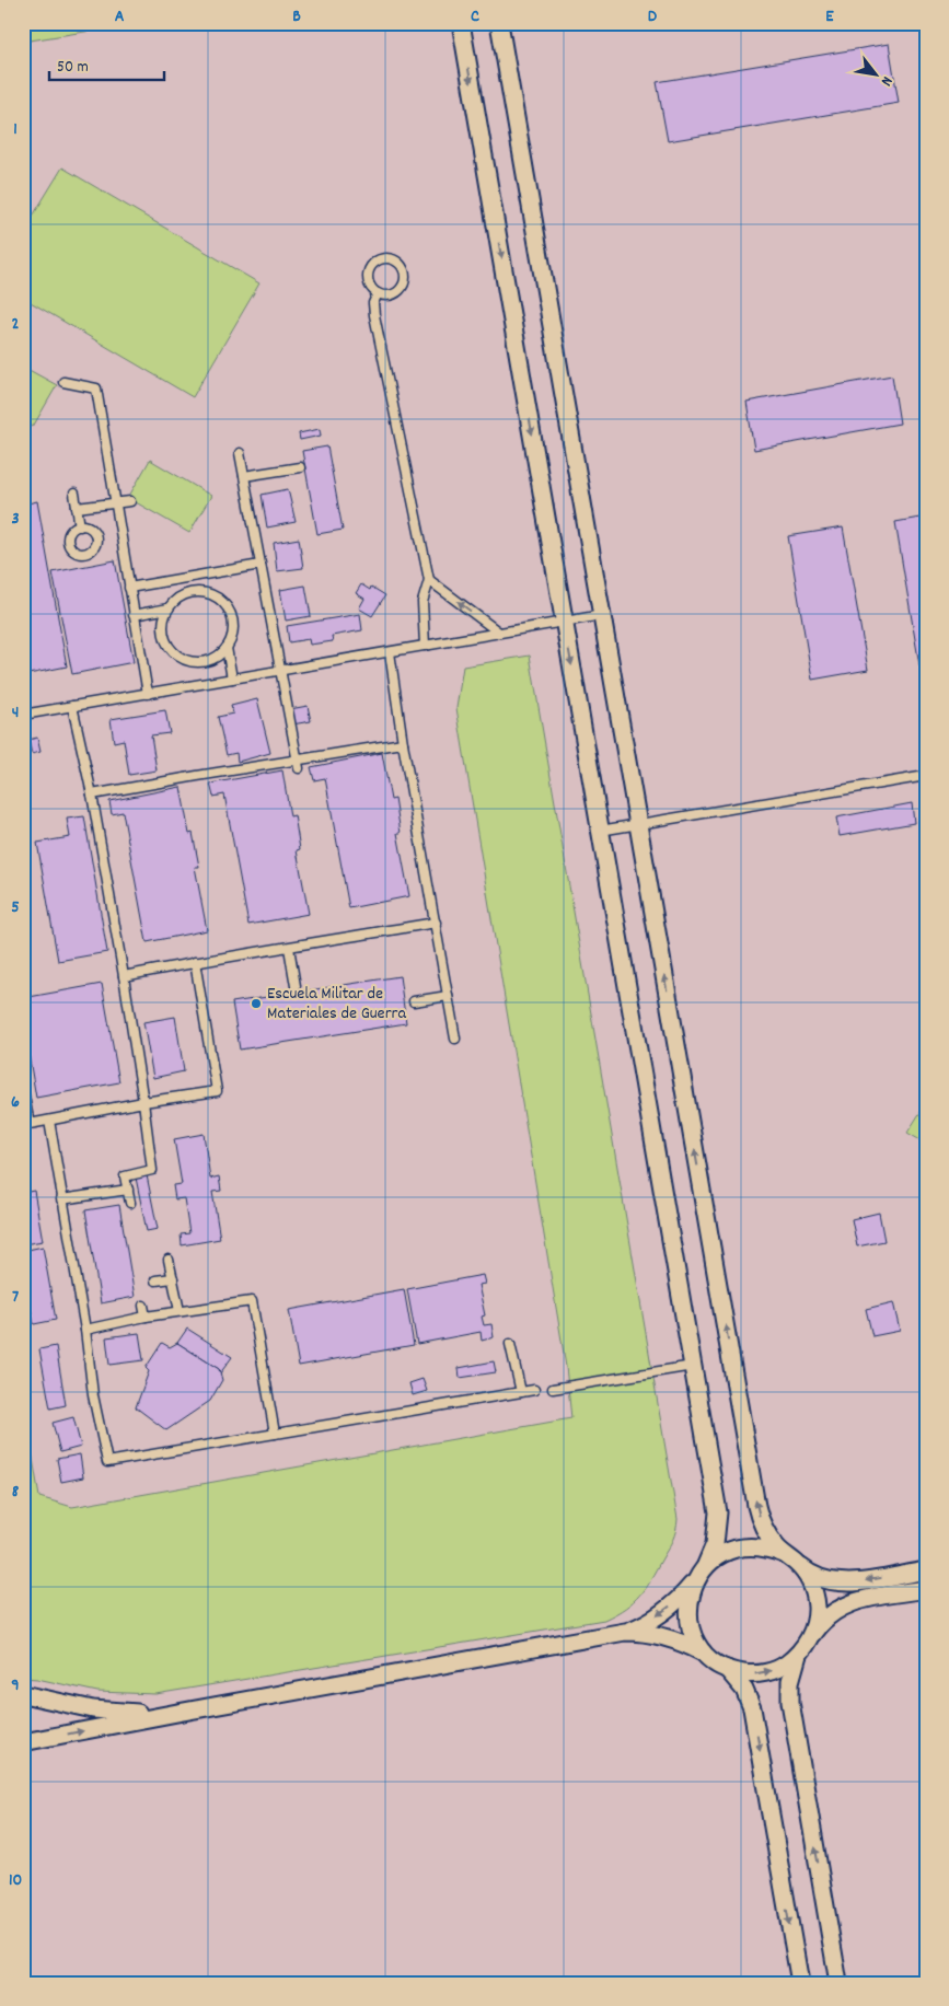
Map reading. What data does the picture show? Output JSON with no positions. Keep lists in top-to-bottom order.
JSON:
{
  "places": ["Escuela Militar de Materiales de Guerra"],
  "scale_bar": "50 m",
  "north": "bottom right",
  "grid": {
    "columns": [
      "A",
      "B",
      "C",
      "D",
      "E"
    ],
    "rows": [
      "1",
      "2",
      "3",
      "4",
      "5",
      "6",
      "7",
      "8",
      "9",
      "10"
    ]
  }
}
